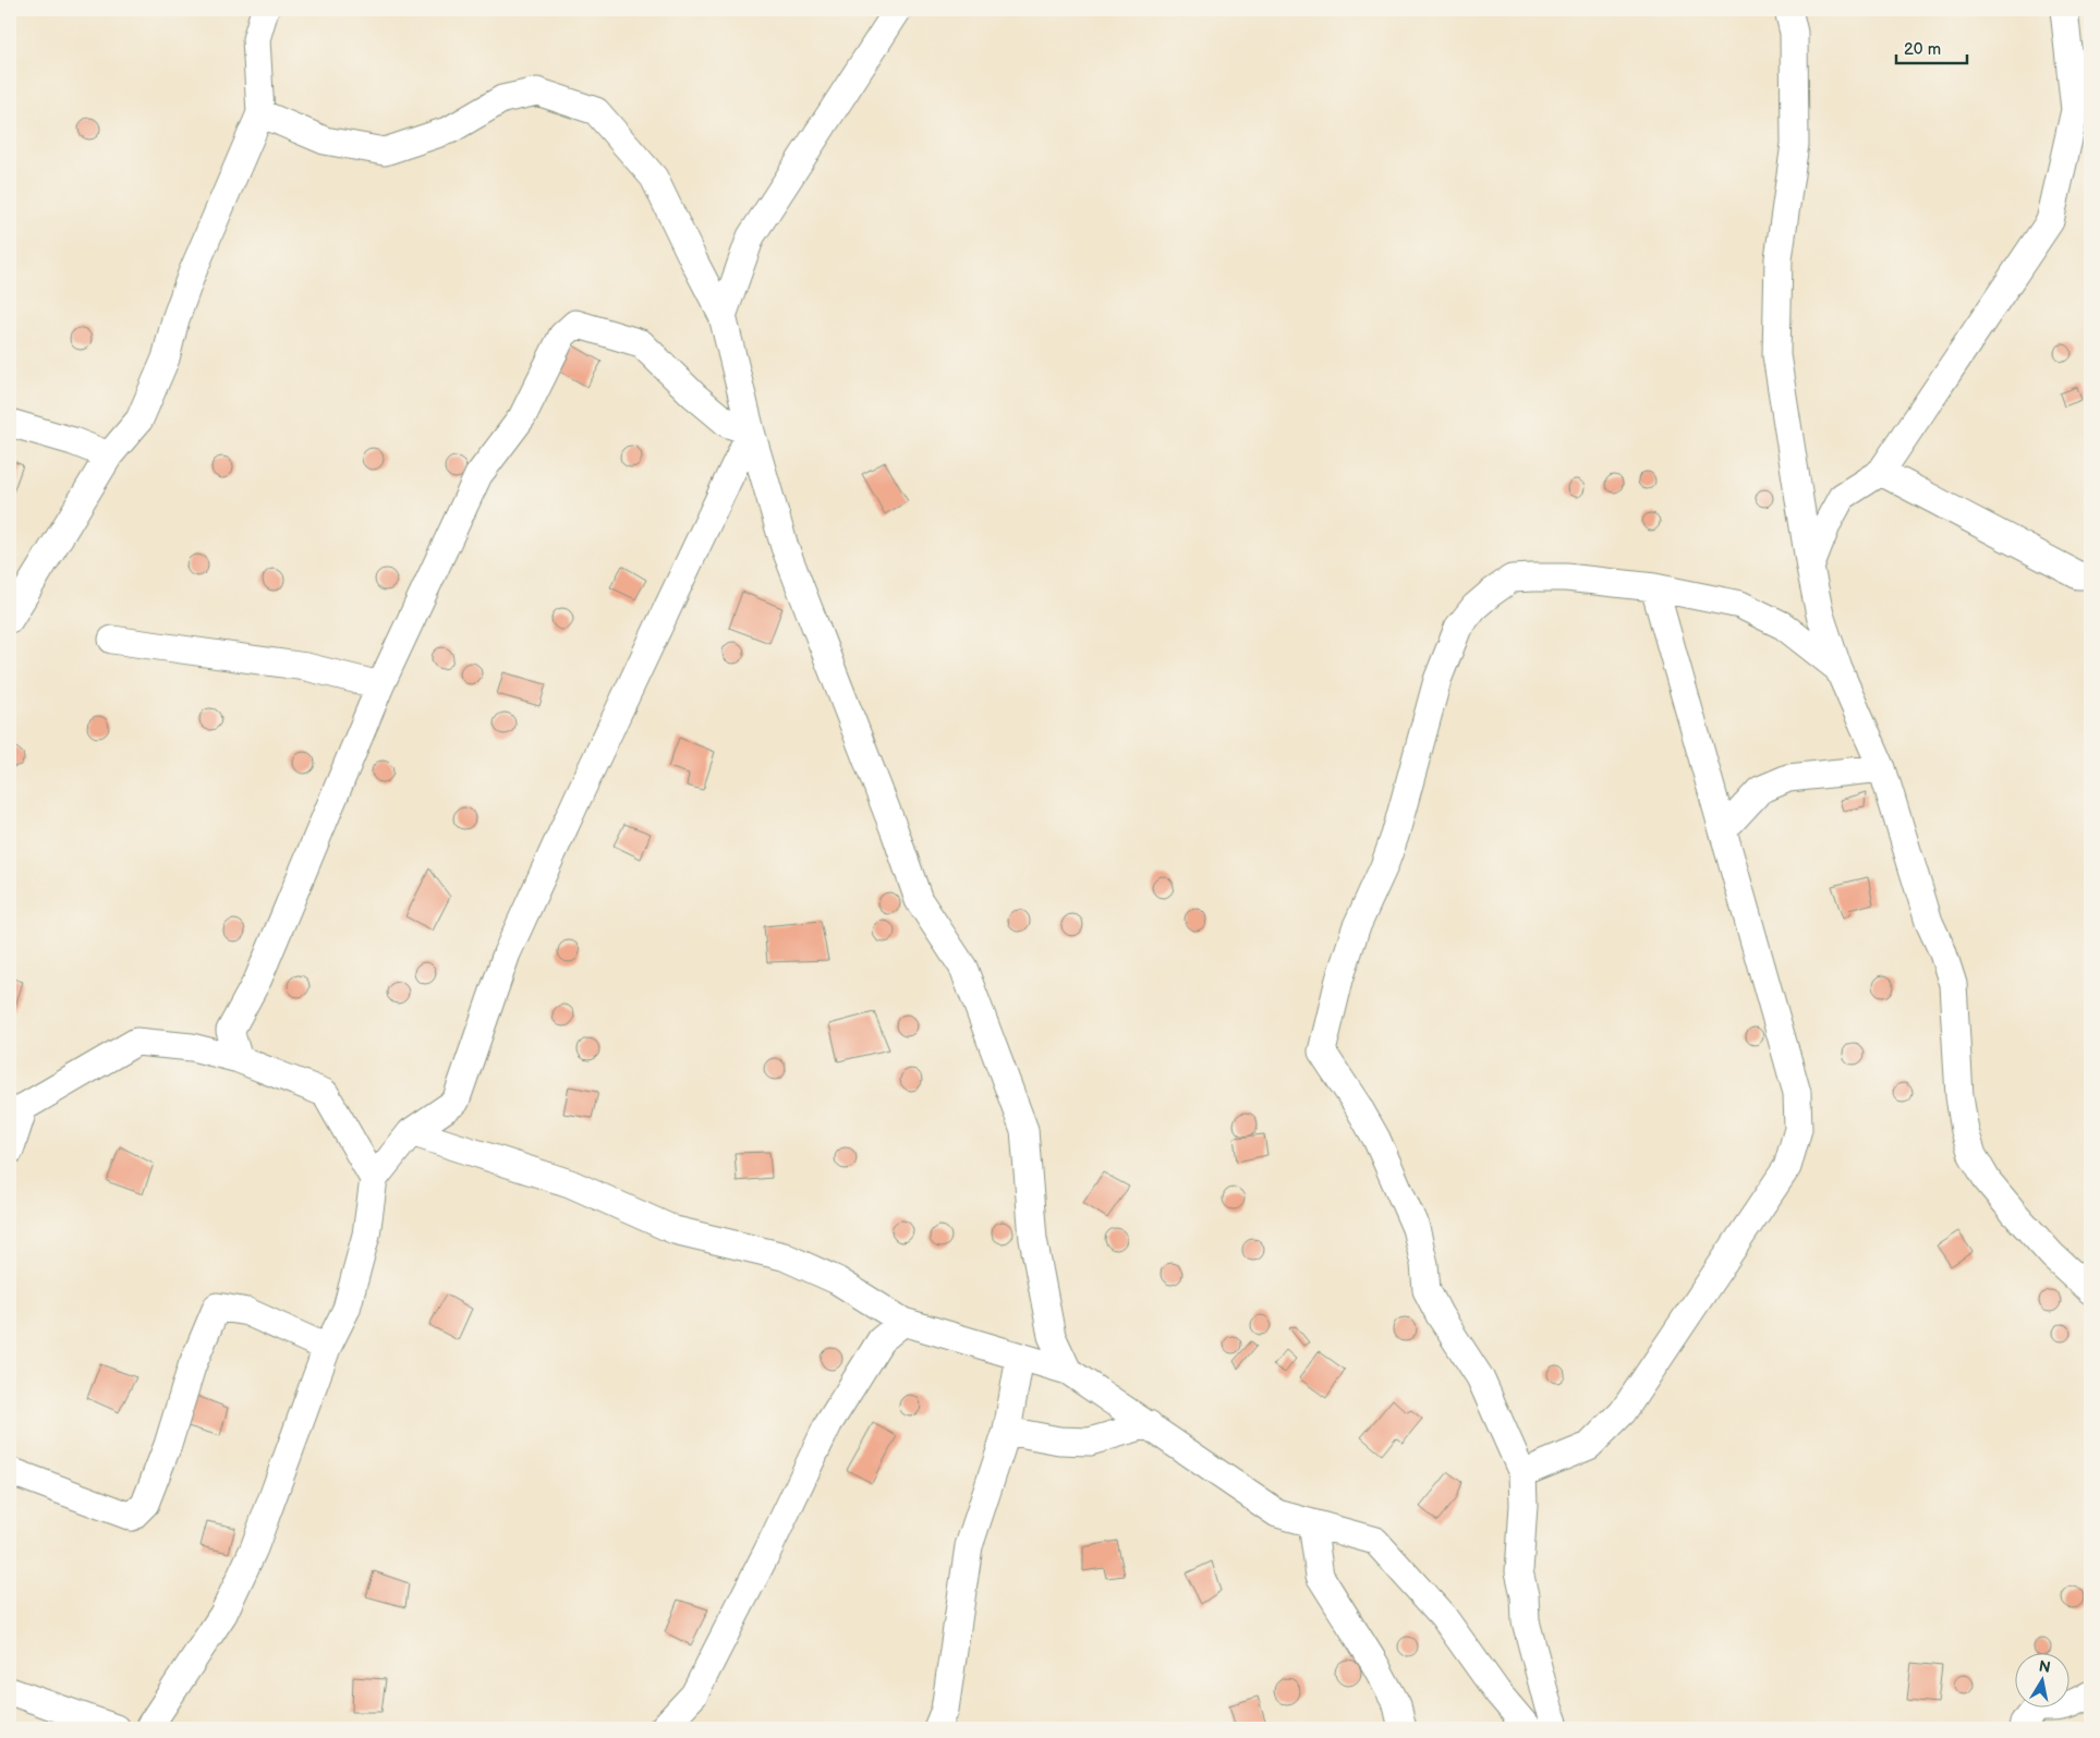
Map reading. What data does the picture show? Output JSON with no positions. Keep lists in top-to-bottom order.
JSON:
{
  "scale_bar": "20 m",
  "north": "top"
}
